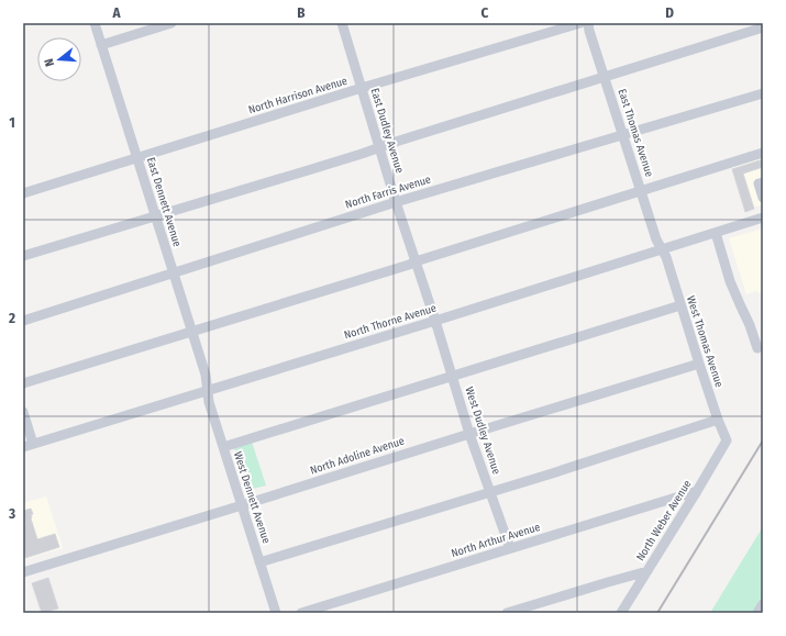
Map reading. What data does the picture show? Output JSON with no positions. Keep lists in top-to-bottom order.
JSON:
{
  "streets": {
    "street": [
      "North Harrison Avenue",
      "East Dudley Avenue",
      "East Thomas Avenue",
      "North Farris Avenue",
      "East Dennett Avenue",
      "North Thorne Avenue",
      "West Thomas Avenue",
      "West Dudley Avenue",
      "North Adoline Avenue",
      "West Dennett Avenue",
      "North Weber Avenue",
      "North Arthur Avenue"
    ]
  },
  "crossings": [
    ["North Harrison Avenue", "East Dudley Avenue"],
    ["North Harrison Avenue", "East Dennett Avenue"],
    ["East Dudley Avenue", "North Farris Avenue"],
    ["East Dudley Avenue", "North Thorne Avenue"],
    ["East Dudley Avenue", "West Dudley Avenue"],
    ["East Thomas Avenue", "North Farris Avenue"],
    ["East Thomas Avenue", "North Thorne Avenue"],
    ["East Thomas Avenue", "West Thomas Avenue"],
    ["North Farris Avenue", "East Dennett Avenue"],
    ["East Dennett Avenue", "North Thorne Avenue"],
    ["East Dennett Avenue", "West Dennett Avenue"],
    ["North Thorne Avenue", "West Thomas Avenue"],
    ["North Thorne Avenue", "West Dudley Avenue"],
    ["North Thorne Avenue", "West Dennett Avenue"],
    ["West Thomas Avenue", "North Adoline Avenue"],
    ["West Thomas Avenue", "North Weber Avenue"],
    ["West Dudley Avenue", "North Adoline Avenue"],
    ["West Dudley Avenue", "North Arthur Avenue"],
    ["North Adoline Avenue", "West Dennett Avenue"],
    ["North Weber Avenue", "North Arthur Avenue"]
  ],
  "north": "left",
  "grid": {
    "columns": [
      "A",
      "B",
      "C",
      "D"
    ],
    "rows": ["1", "2", "3"]
  }
}
